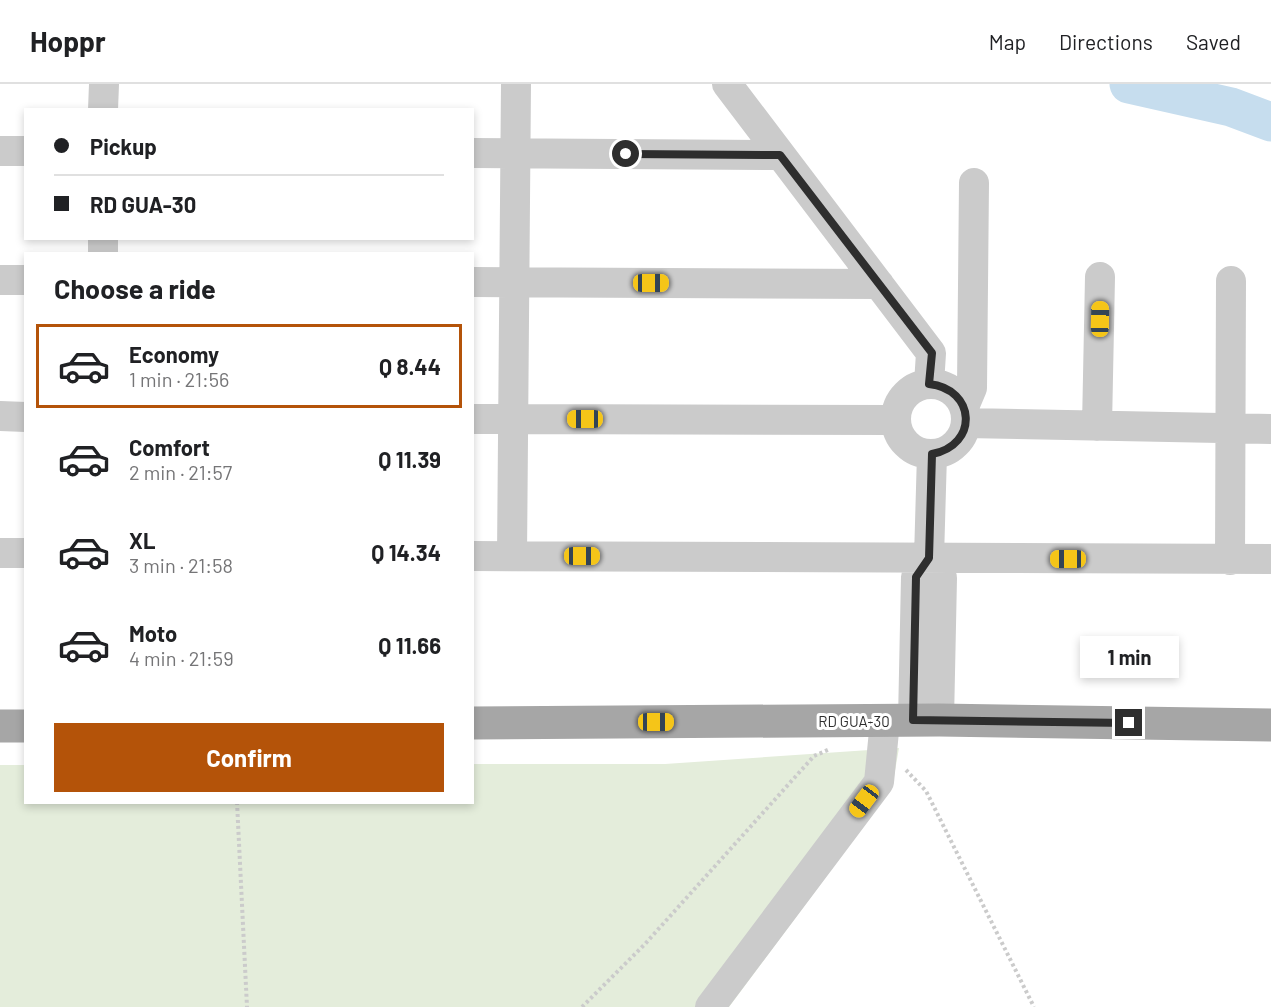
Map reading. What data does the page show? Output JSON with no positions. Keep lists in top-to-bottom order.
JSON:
{
  "streets": {
    "main road": ["RD GUA-30"]
  },
  "page": {
    "header": "Hoppr",
    "nav": ["Map", "Directions", "Saved"],
    "banner": ["Pickup", "RD GUA-30"],
    "heading": "Choose a ride",
    "list": [
      {
        "name": "Economy",
        "note": "1 min · 21:56",
        "value": "Q 8.44"
      },
      {
        "name": "Comfort",
        "note": "2 min · 21:57",
        "value": "Q 11.39"
      },
      {
        "name": "XL",
        "note": "3 min · 21:58",
        "value": "Q 14.34"
      },
      {
        "name": "Moto",
        "note": "4 min · 21:59",
        "value": "Q 11.66"
      }
    ],
    "bubble": "1 min",
    "buttons": "Confirm"
  }
}
